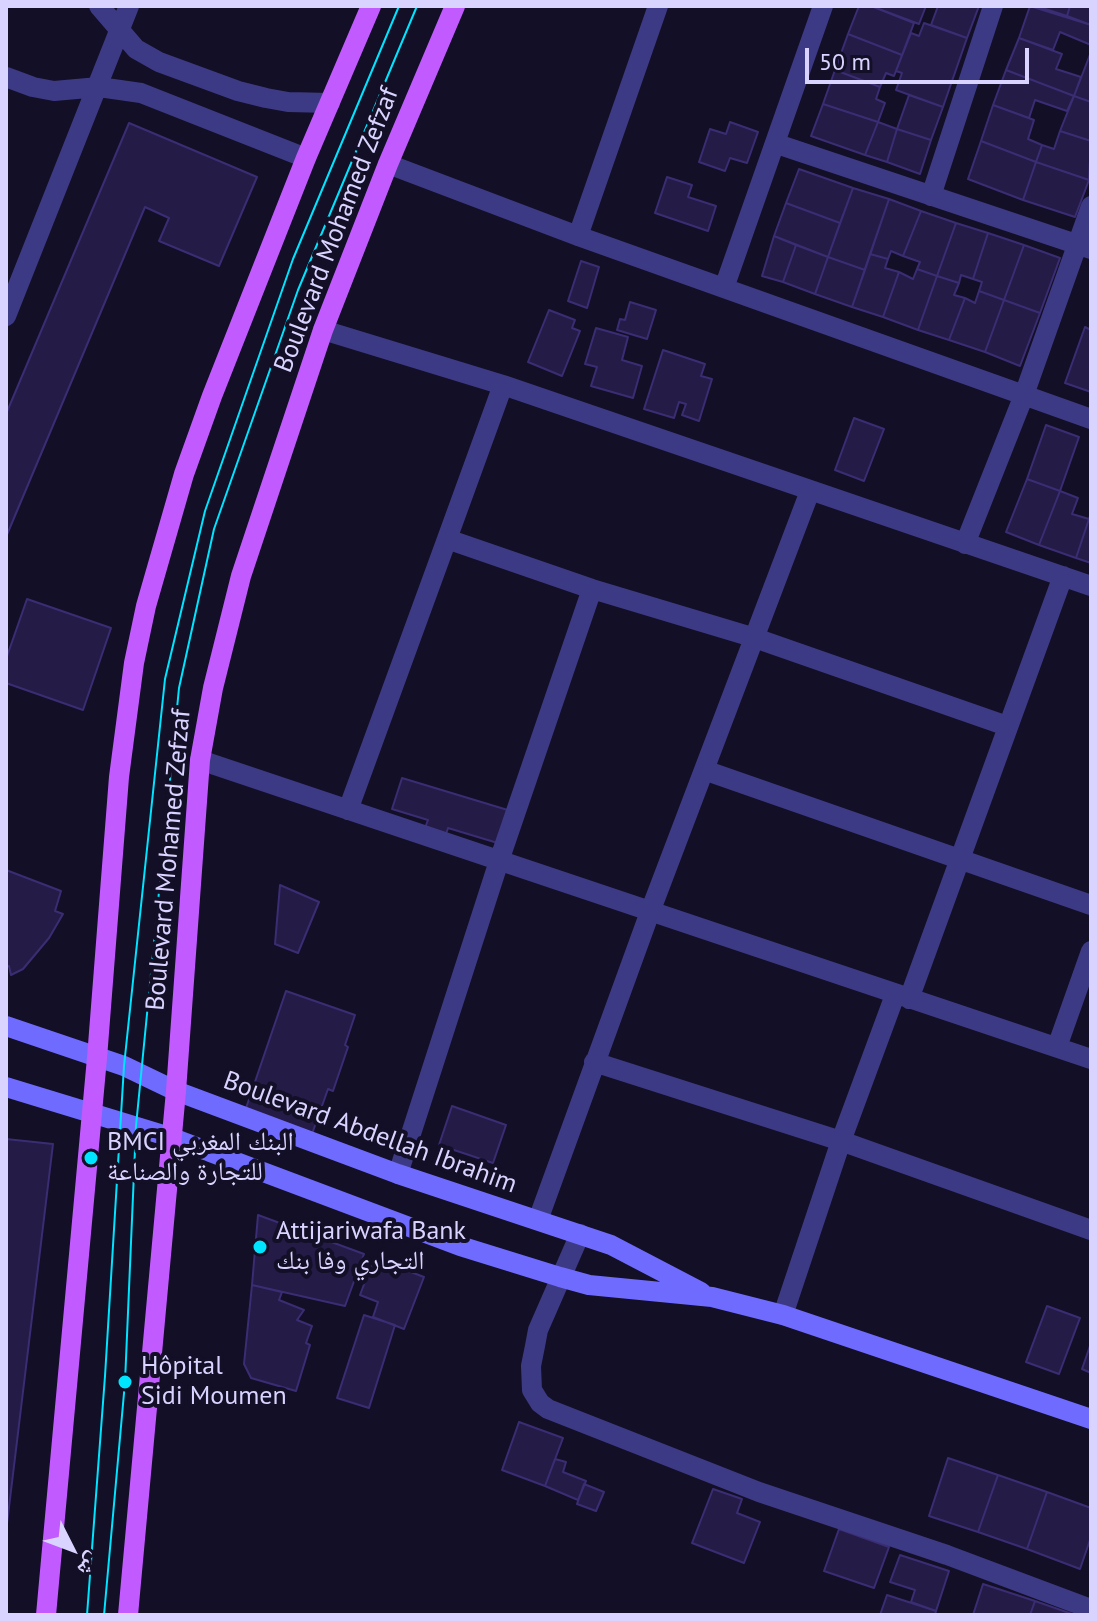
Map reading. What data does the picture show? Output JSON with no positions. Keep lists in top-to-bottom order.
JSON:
{
  "streets": {
    "main road": ["Boulevard Mohamed Zefzaf"],
    "street": ["Boulevard Abdellah Ibrahim"]
  },
  "crossings": [
    ["Boulevard Mohamed Zefzaf", "Boulevard Abdellah Ibrahim"]
  ],
  "places": ["BMCI البنك المغربي للتجارة والصناعة", "Attijariwafa Bank التجاري وفا بنك", "Hôpital Sidi Moumen"],
  "scale_bar": "50 m",
  "north": "bottom right"
}
